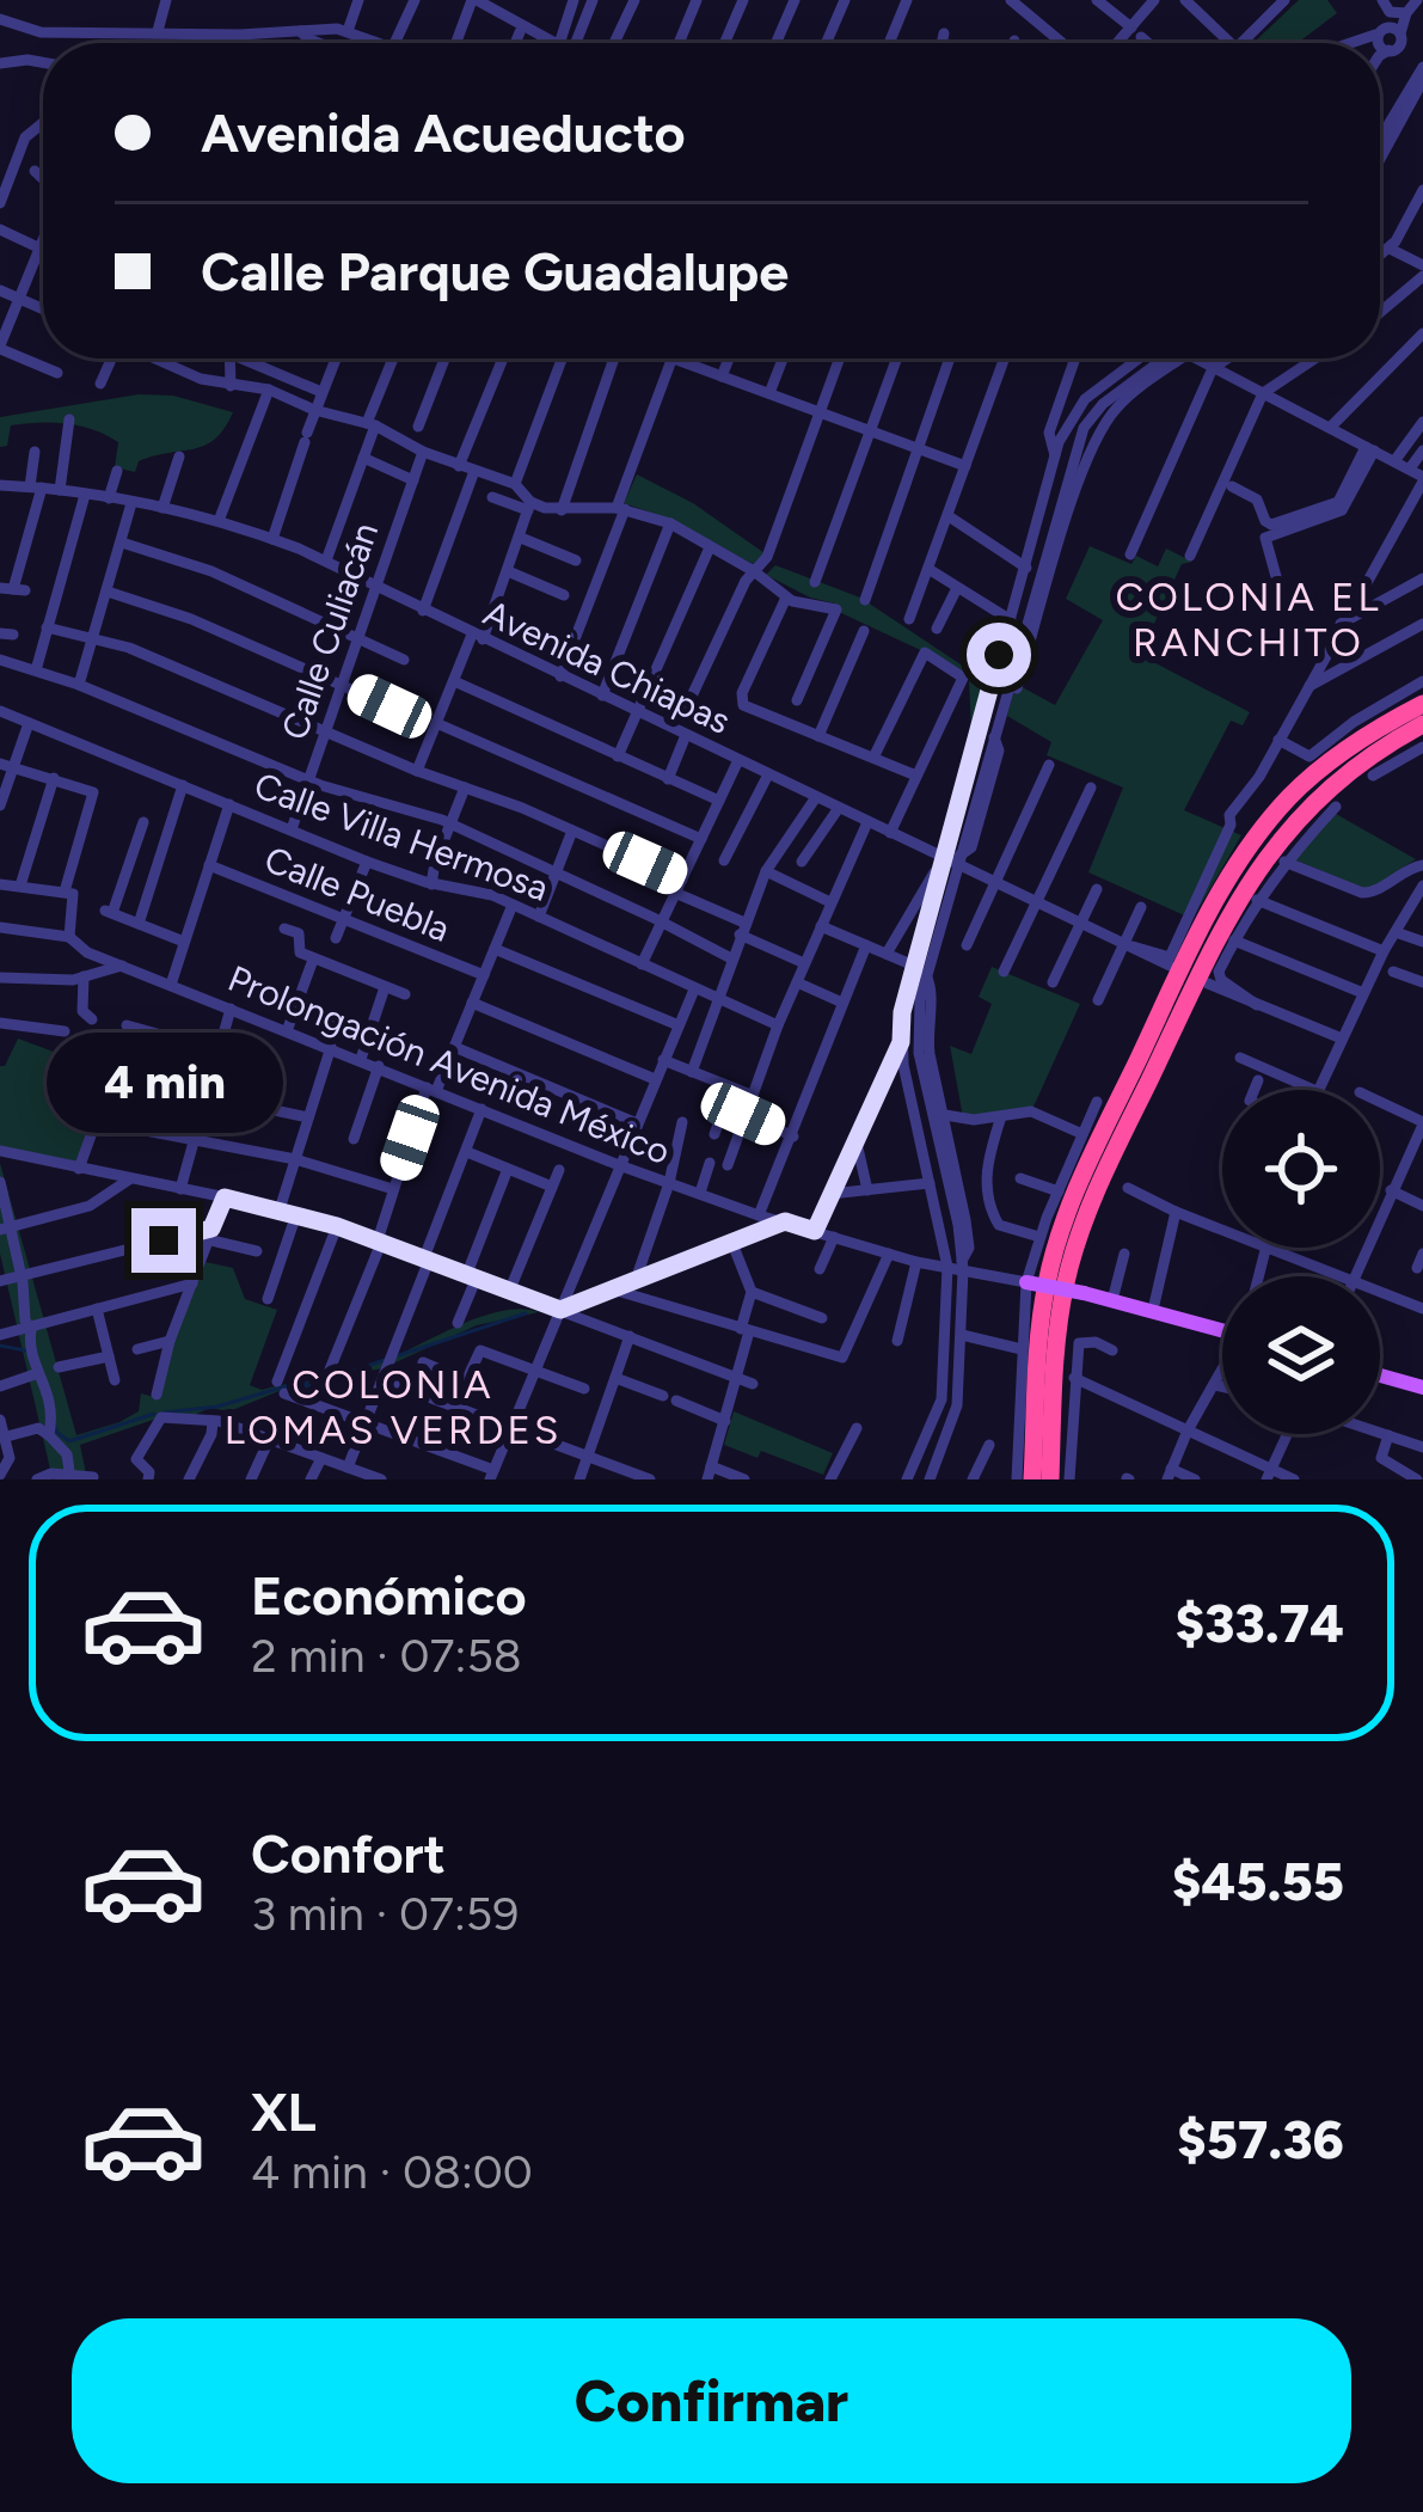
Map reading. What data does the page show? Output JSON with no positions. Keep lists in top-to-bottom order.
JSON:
{
  "streets": {
    "street": [
      "Calle Culiacán",
      "Avenida Chiapas",
      "Calle Villa Hermosa",
      "Calle Puebla",
      "Prolongación Avenida México"
    ]
  },
  "crossings": [
    ["Calle Culiacán", "Avenida Chiapas"],
    ["Calle Culiacán", "Calle Villa Hermosa"]
  ],
  "districts": ["COLONIA EL RANCHITO", "COLONIA LOMAS VERDES"],
  "page": {
    "banner": ["Avenida Acueducto", "Calle Parque Guadalupe"],
    "bubble": "4 min",
    "list": [
      {
        "name": "Económico",
        "note": "2 min · 07:58",
        "value": "$33.74"
      },
      {
        "name": "Confort",
        "note": "3 min · 07:59",
        "value": "$45.55"
      },
      {
        "name": "XL",
        "note": "4 min · 08:00",
        "value": "$57.36"
      }
    ],
    "buttons": "Confirmar"
  }
}
